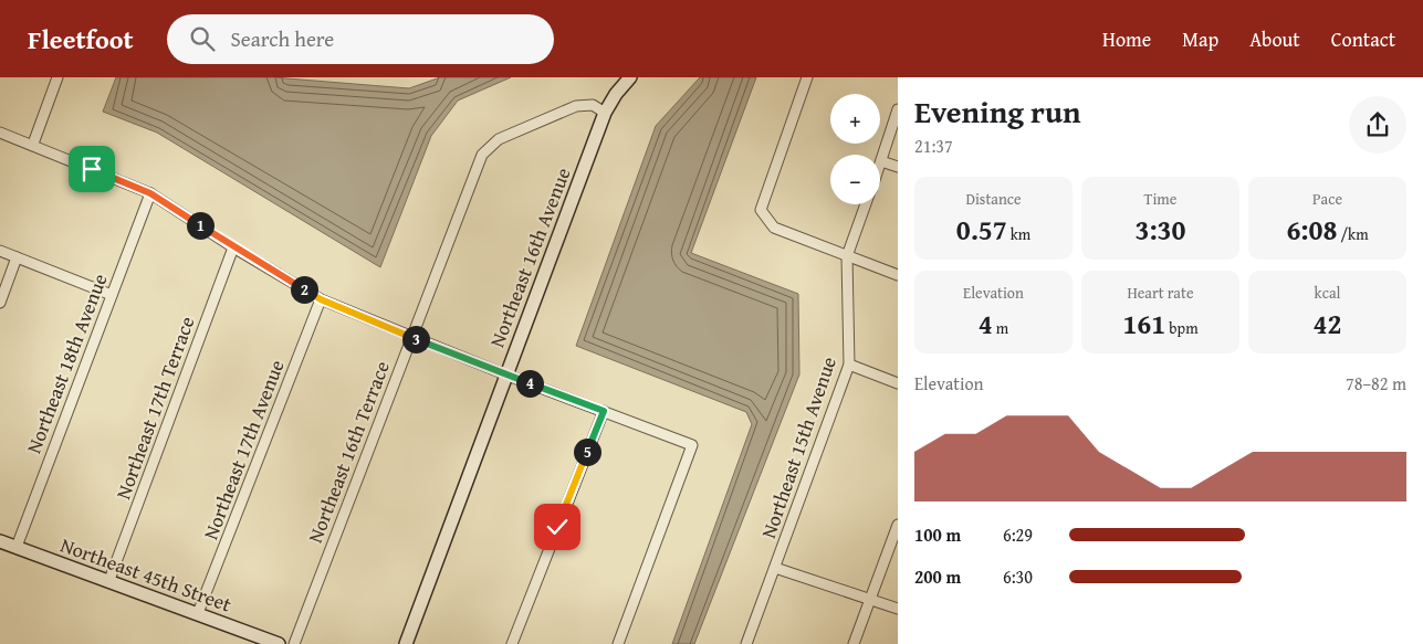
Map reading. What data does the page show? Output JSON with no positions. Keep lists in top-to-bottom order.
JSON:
{
  "streets": {
    "street": [
      "Northeast 16th Avenue",
      "Northeast 18th Avenue",
      "Northeast 17th Terrace",
      "Northeast 15th Avenue",
      "Northeast 17th Avenue",
      "Northeast 16th Terrace",
      "Northeast 45th Street"
    ]
  },
  "crossings": [
    ["Northeast 16th Avenue", "Northeast 16th Terrace"],
    ["Northeast 18th Avenue", "Northeast 45th Street"],
    ["Northeast 17th Terrace", "Northeast 45th Street"],
    ["Northeast 17th Avenue", "Northeast 45th Street"]
  ],
  "page": {
    "header": "Fleetfoot",
    "search": "Search here",
    "nav": [
      "Home",
      "Map",
      "About",
      "Contact"
    ],
    "heading": ["Evening run", "21:37"],
    "map_buttons": ["+", "−"],
    "stats": [
      ["Distance", "0.57 km"],
      ["Time", "3:30"],
      ["Pace", "6:08 /km"],
      ["Elevation", "4 m"],
      ["Heart rate", "161 bpm"],
      ["kcal", "42"]
    ],
    "pins": [
      "1",
      "2",
      "3",
      "4",
      "5"
    ],
    "chart": ["Elevation", "78–82 m"],
    "list": [
      {
        "name": "100 m",
        "note": "6:29"
      },
      {
        "name": "200 m",
        "note": "6:30"
      }
    ]
  }
}
